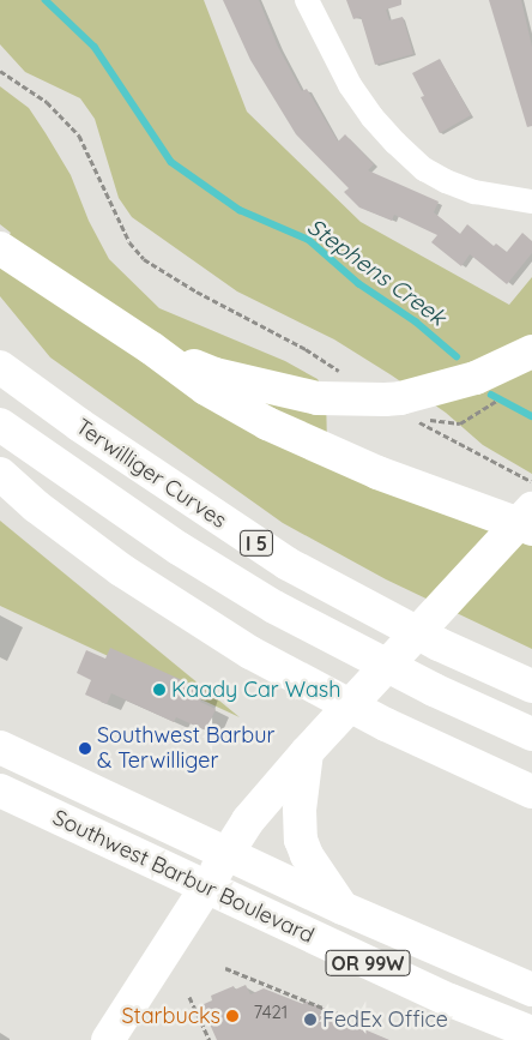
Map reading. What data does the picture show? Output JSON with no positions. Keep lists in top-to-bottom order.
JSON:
{
  "streets": {
    "main road": [
      "Terwilliger Curves",
      "I 5",
      "Southwest Barbur Boulevard",
      "OR 99W"
    ]
  },
  "water": ["Stephens Creek"],
  "places": [
    "Kaady Car Wash",
    "Southwest Barbur & Terwilliger",
    "Starbucks",
    "FedEx Office"
  ],
  "house_numbers": ["7421"]
}
